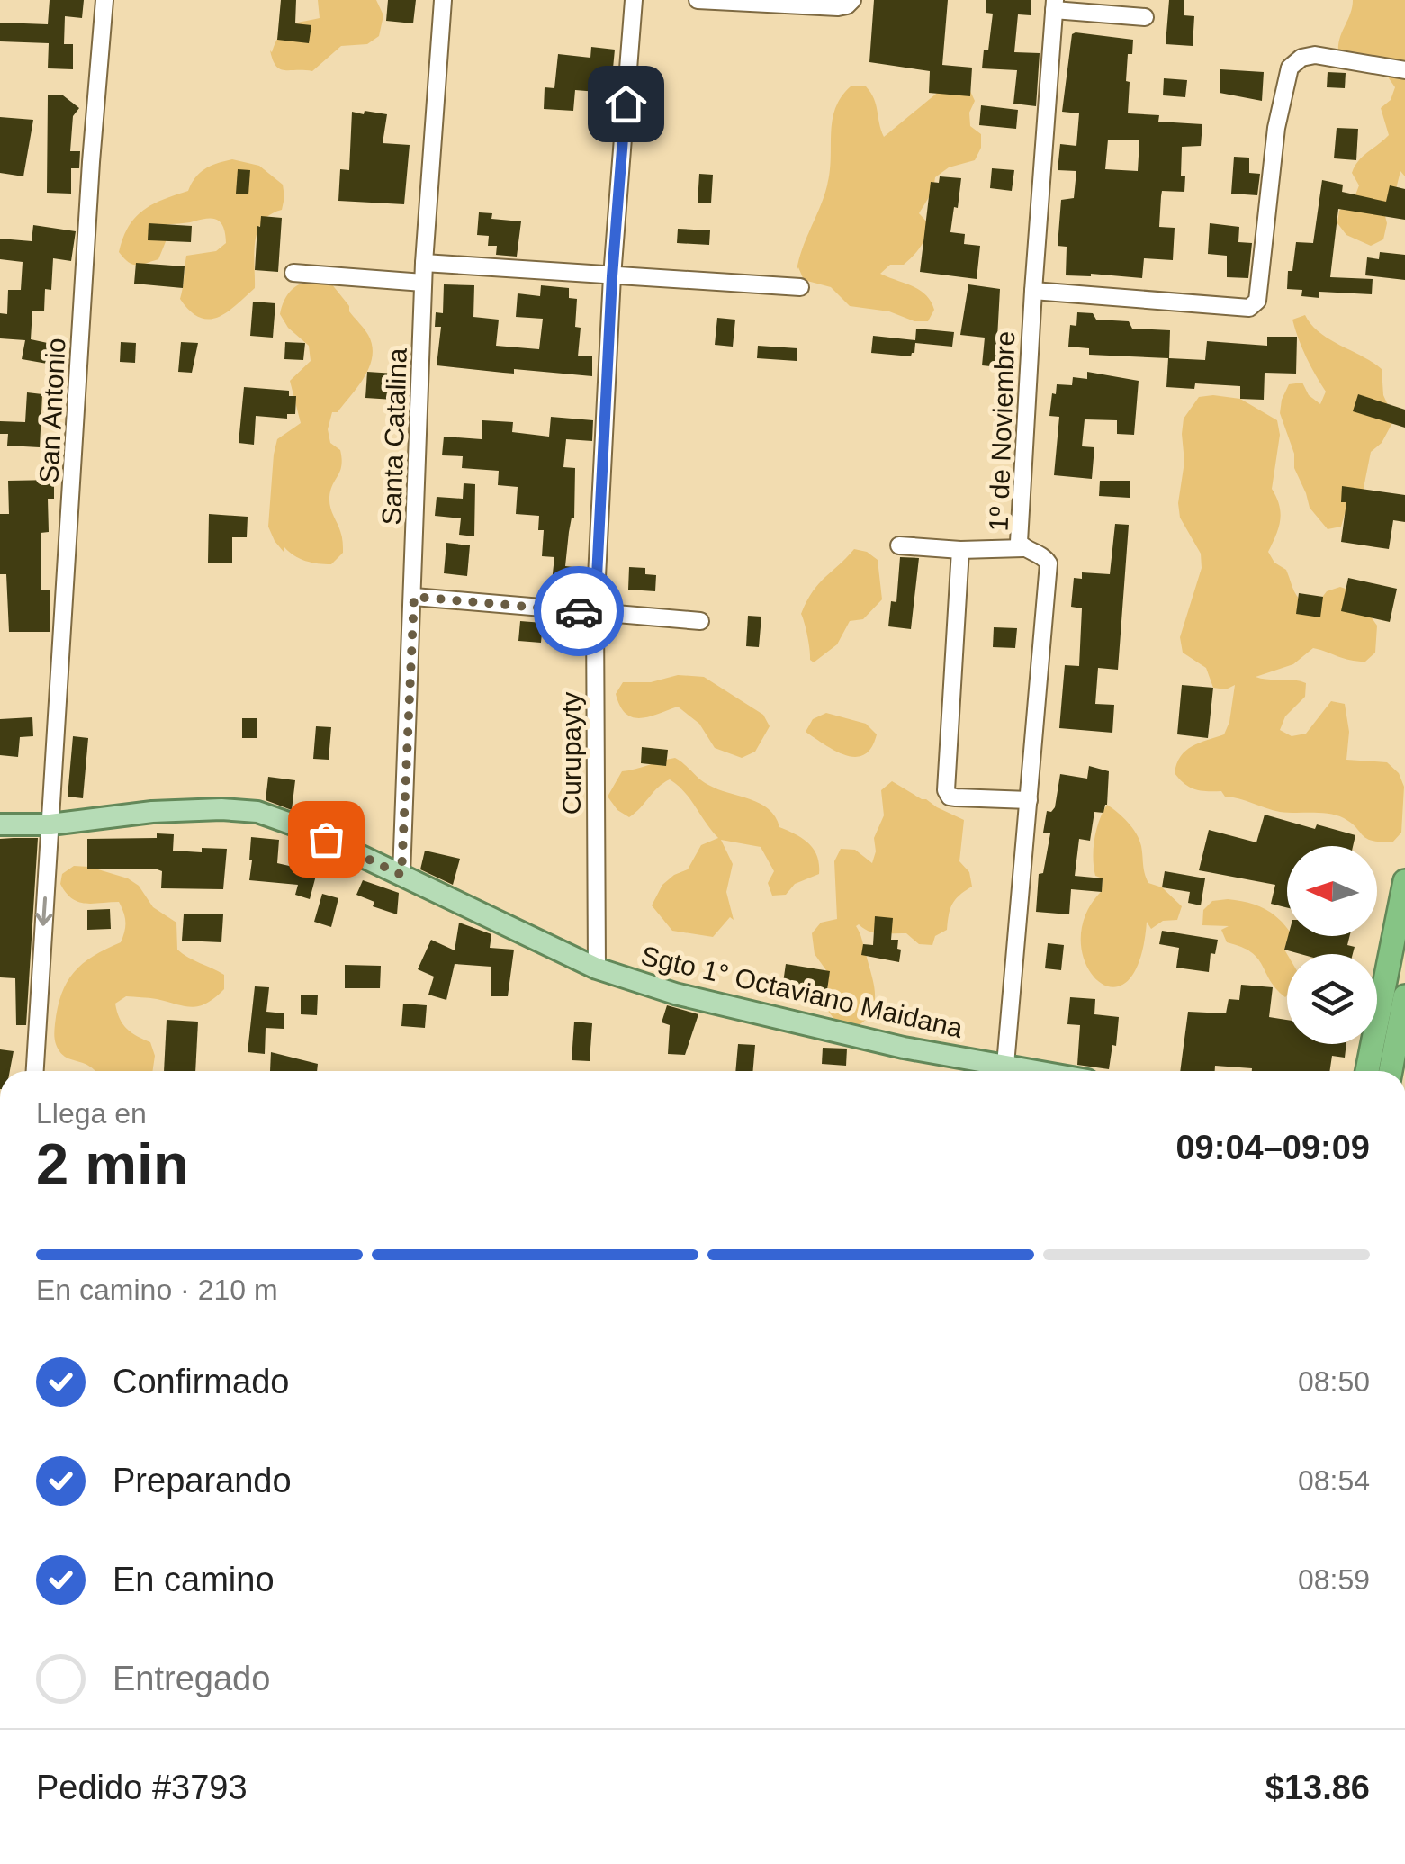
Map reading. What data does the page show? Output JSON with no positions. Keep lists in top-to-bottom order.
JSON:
{
  "streets": {
    "main road": ["Sgto 1° Octaviano Maidana"],
    "street": [
      "San Antonio",
      "1º de Noviembre",
      "Santa Catalina",
      "Curupayty"
    ]
  },
  "crossings": [
    ["San Antonio", "Sgto 1° Octaviano Maidana"],
    ["1º de Noviembre", "Sgto 1° Octaviano Maidana"],
    ["Santa Catalina", "Sgto 1° Octaviano Maidana"],
    ["Curupayty", "Sgto 1° Octaviano Maidana"]
  ],
  "north": "left",
  "page": {
    "heading": ["2 min", "Llega en", "09:04–09:09"],
    "panel": ["Pedido #3793", "$13.86"],
    "bar": "En camino · 210 m",
    "list": [
      ["Confirmado", "08:50"],
      ["Preparando", "08:54"],
      ["En camino", "08:59"],
      "Entregado"
    ]
  }
}
